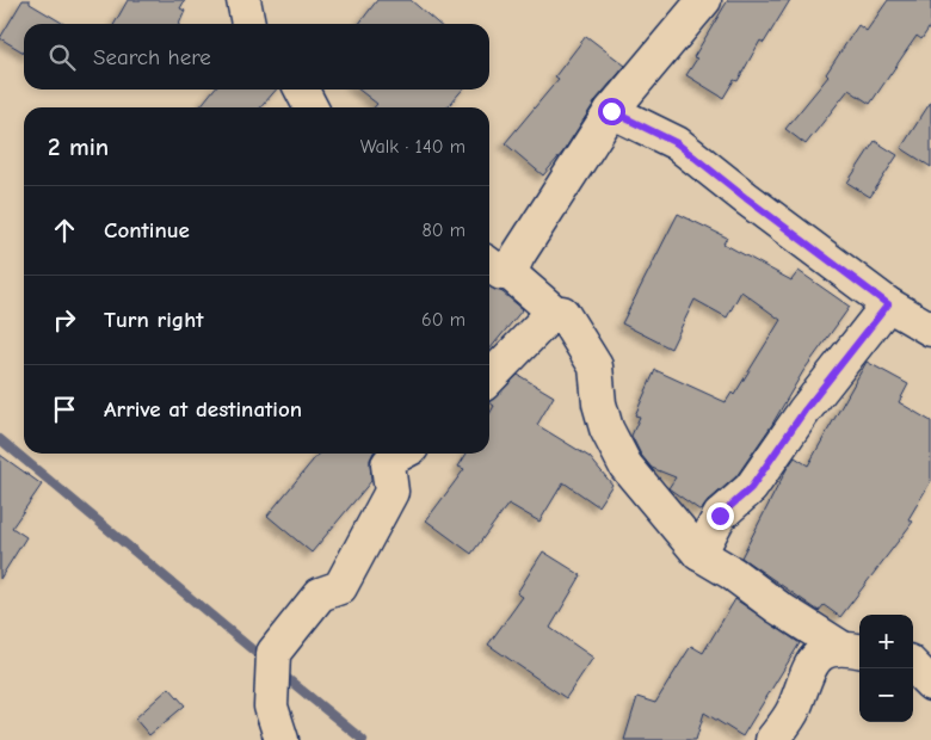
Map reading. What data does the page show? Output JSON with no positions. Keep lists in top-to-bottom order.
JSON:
{
  "page": {
    "search": "Search here",
    "heading": ["2 min", "Walk · 140 m"],
    "list": [
      ["Continue", "80 m"],
      ["Turn right", "60 m"],
      "Arrive at destination"
    ],
    "map_buttons": ["+", "−"]
  }
}
